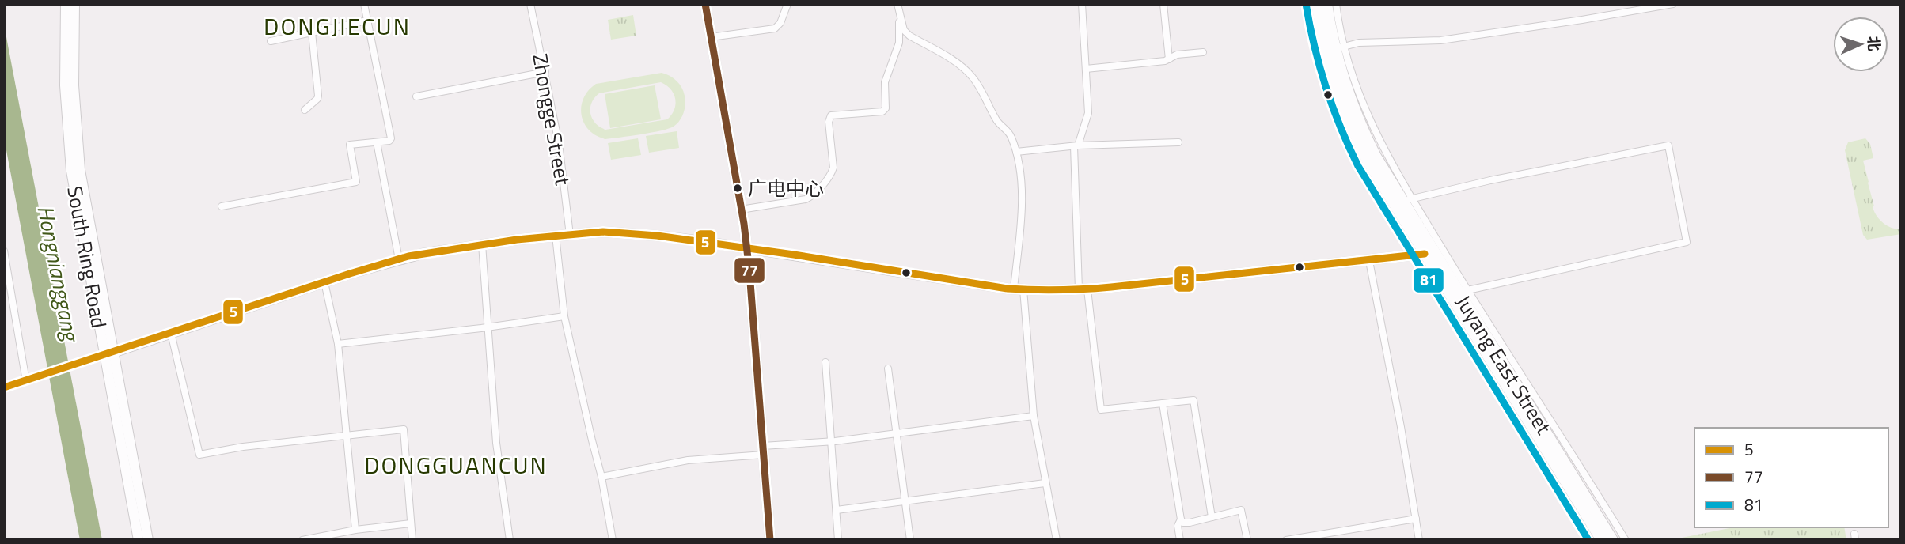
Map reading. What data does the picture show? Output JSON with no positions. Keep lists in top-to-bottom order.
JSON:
{
  "streets": {
    "highway": ["Juyang East Street"],
    "main road": ["South Ring Road"],
    "street": ["Zhongge Street"]
  },
  "districts": ["DONGJIECUN", "DONGGUANCUN"],
  "water": ["Hongnianggang"],
  "places": ["广电中心"],
  "lines": ["transit line 77", "transit line 81", "transit line 5"],
  "legend": ["5", "77", "81"],
  "north": "right"
}
